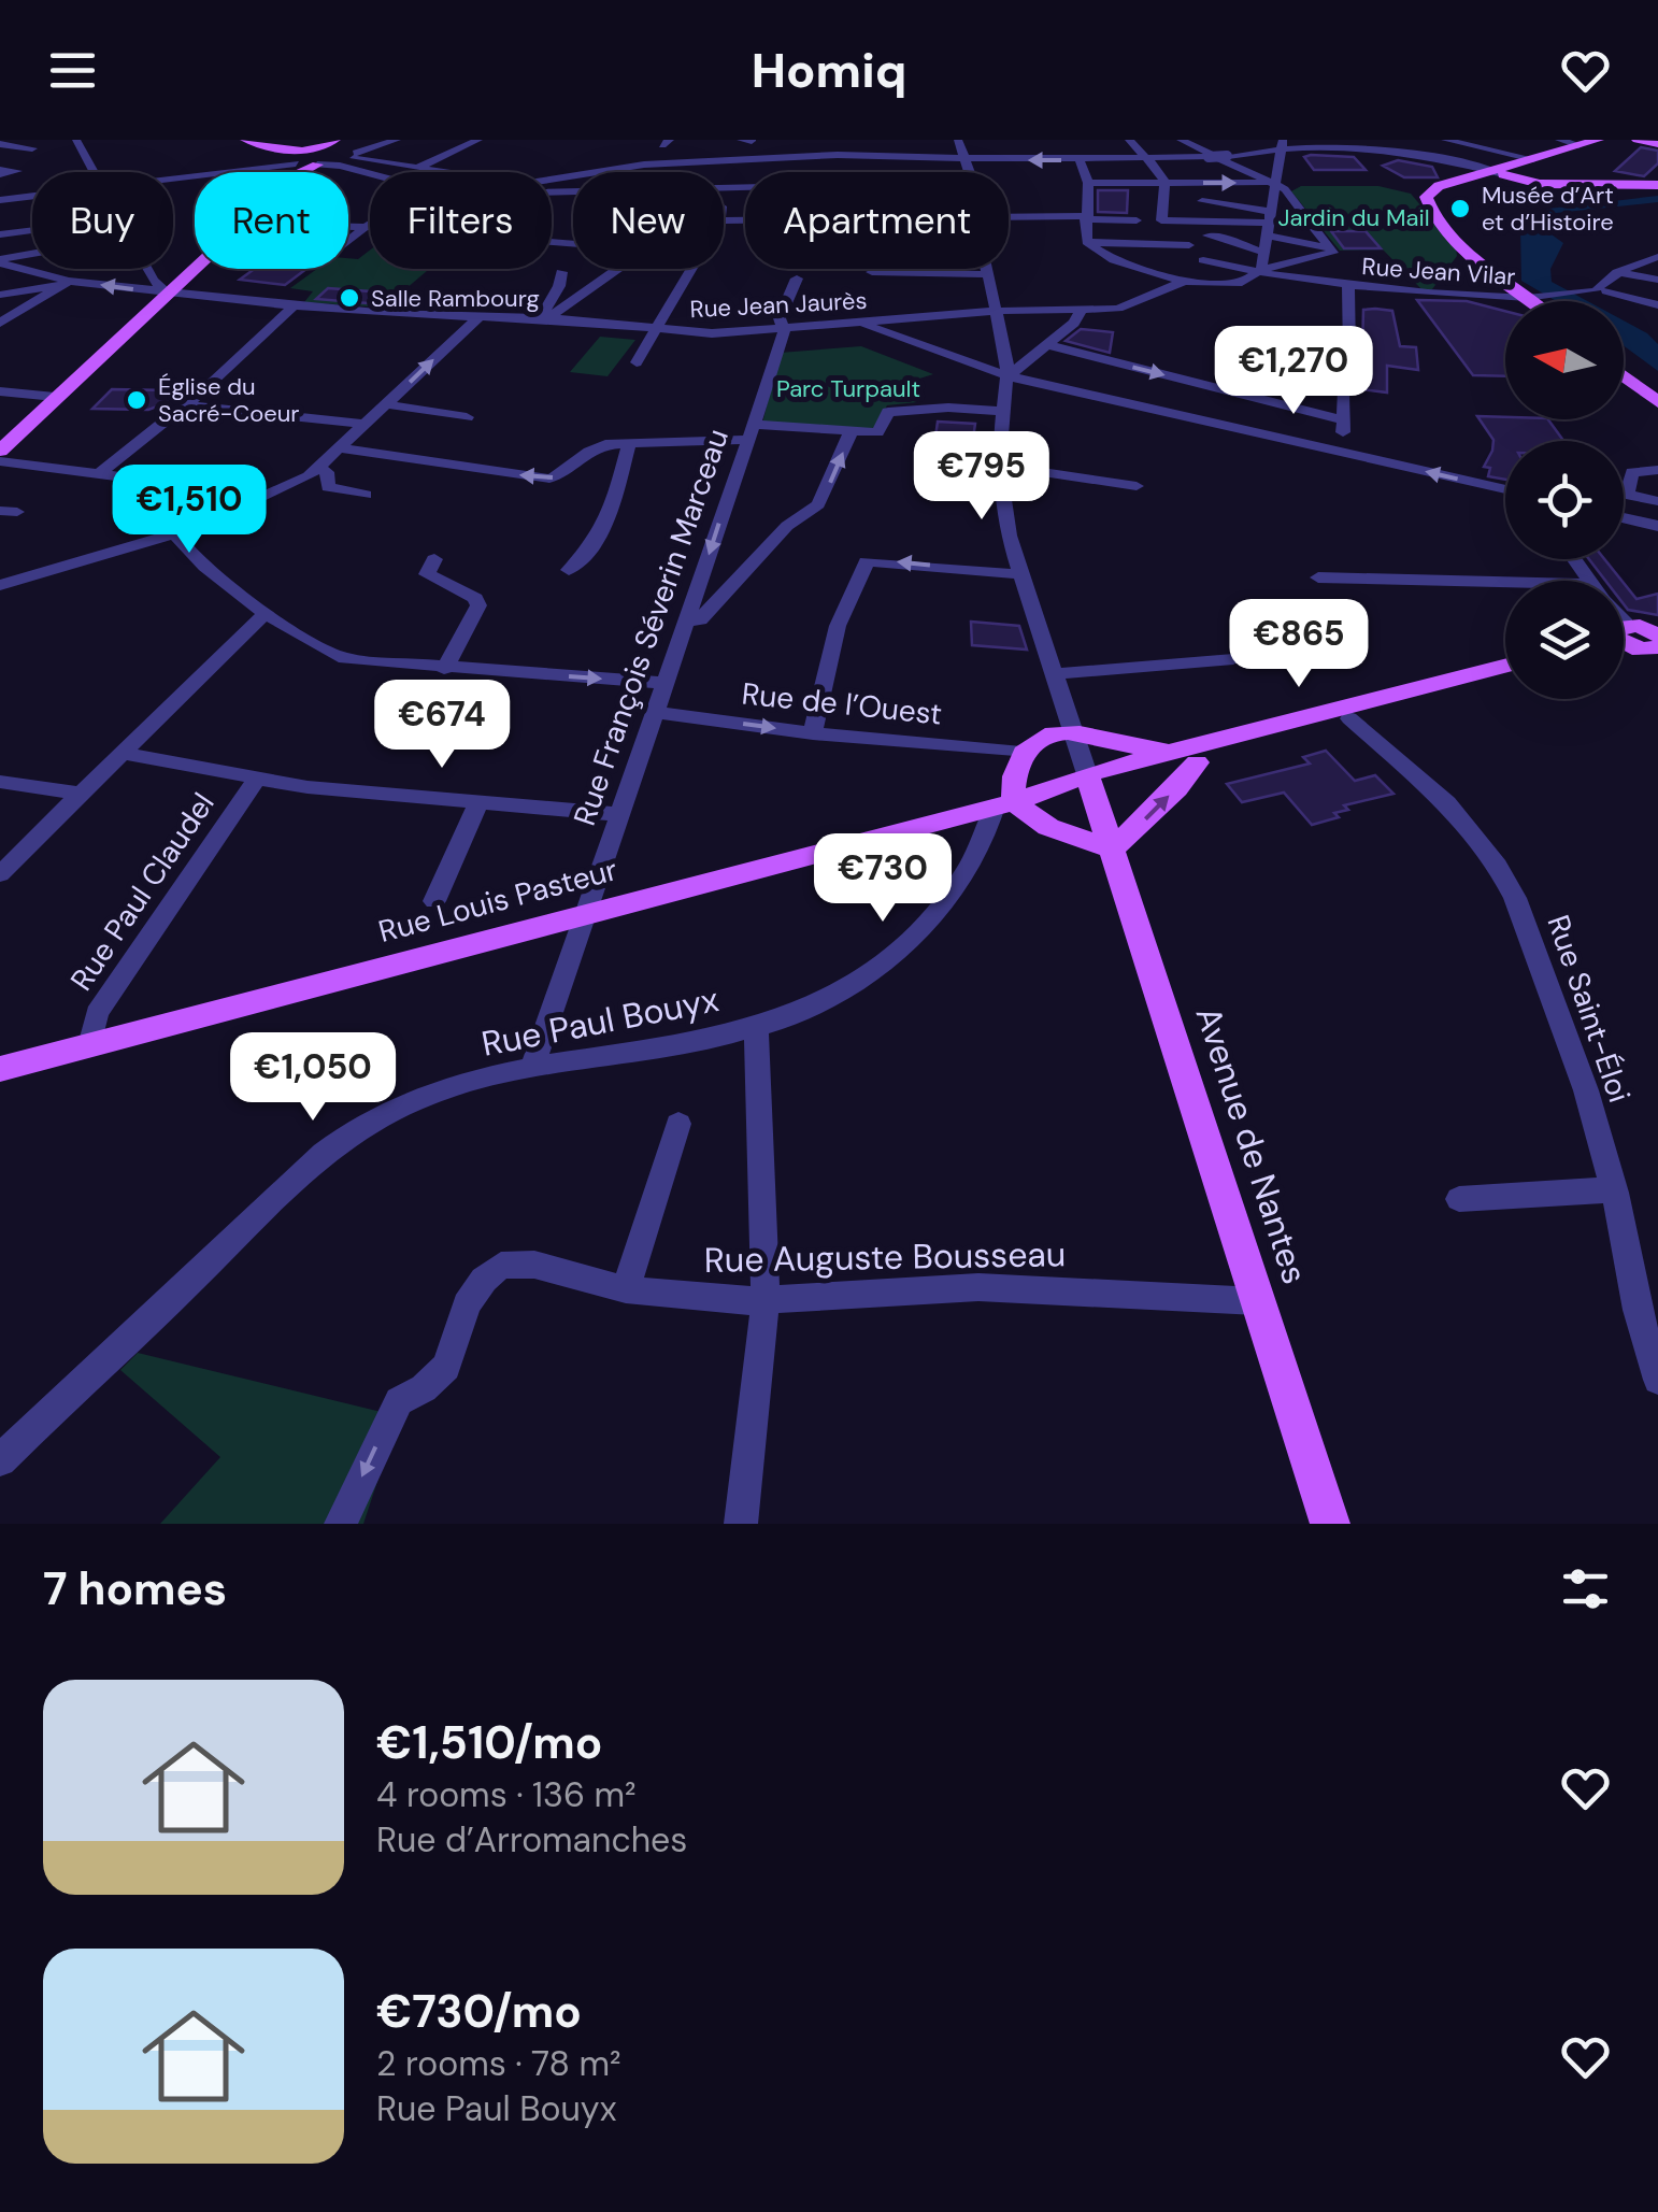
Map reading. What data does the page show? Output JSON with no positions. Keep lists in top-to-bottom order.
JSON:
{
  "streets": {
    "main road": ["Rue Louis Pasteur", "Avenue de Nantes"],
    "street": [
      "Rue Jean Vilar",
      "Rue Jean Jaurès",
      "Rue François Séverin Marceau",
      "Rue de l’Ouest",
      "Rue Paul Claudel",
      "Rue Saint-Éloi",
      "Rue Paul Bouyx",
      "Rue Auguste Bousseau"
    ]
  },
  "crossings": [
    ["Rue Jean Jaurès", "Rue François Séverin Marceau"],
    ["Rue François Séverin Marceau", "Rue de l’Ouest"],
    ["Rue François Séverin Marceau", "Rue Louis Pasteur"],
    ["Rue François Séverin Marceau", "Rue Paul Bouyx"],
    ["Rue Paul Claudel", "Rue Louis Pasteur"],
    ["Rue Louis Pasteur", "Rue Paul Bouyx"],
    ["Rue Louis Pasteur", "Avenue de Nantes"],
    ["Avenue de Nantes", "Rue Auguste Bousseau"]
  ],
  "one_way": ["Rue de l’Ouest"],
  "parks": ["Jardin du Mail", "Parc Turpault"],
  "places": ["Musée d’Art et d’Histoire", "Salle Rambourg", "Église du Sacré-Coeur"],
  "north": "left",
  "page": {
    "header": "Homiq",
    "chip": [
      "Buy",
      "Rent",
      "Filters",
      "New",
      "Apartment"
    ],
    "price": [
      "€1,270",
      "€795",
      "€1,510",
      "€865",
      "€674",
      "€730",
      "€1,050"
    ],
    "heading": "7 homes",
    "list": [
      {
        "name": "€1,510/mo",
        "note": "4 rooms · 136 m² · Rue d’Arromanches"
      },
      {
        "name": "€730/mo",
        "note": "2 rooms · 78 m² · Rue Paul Bouyx"
      }
    ]
  }
}
